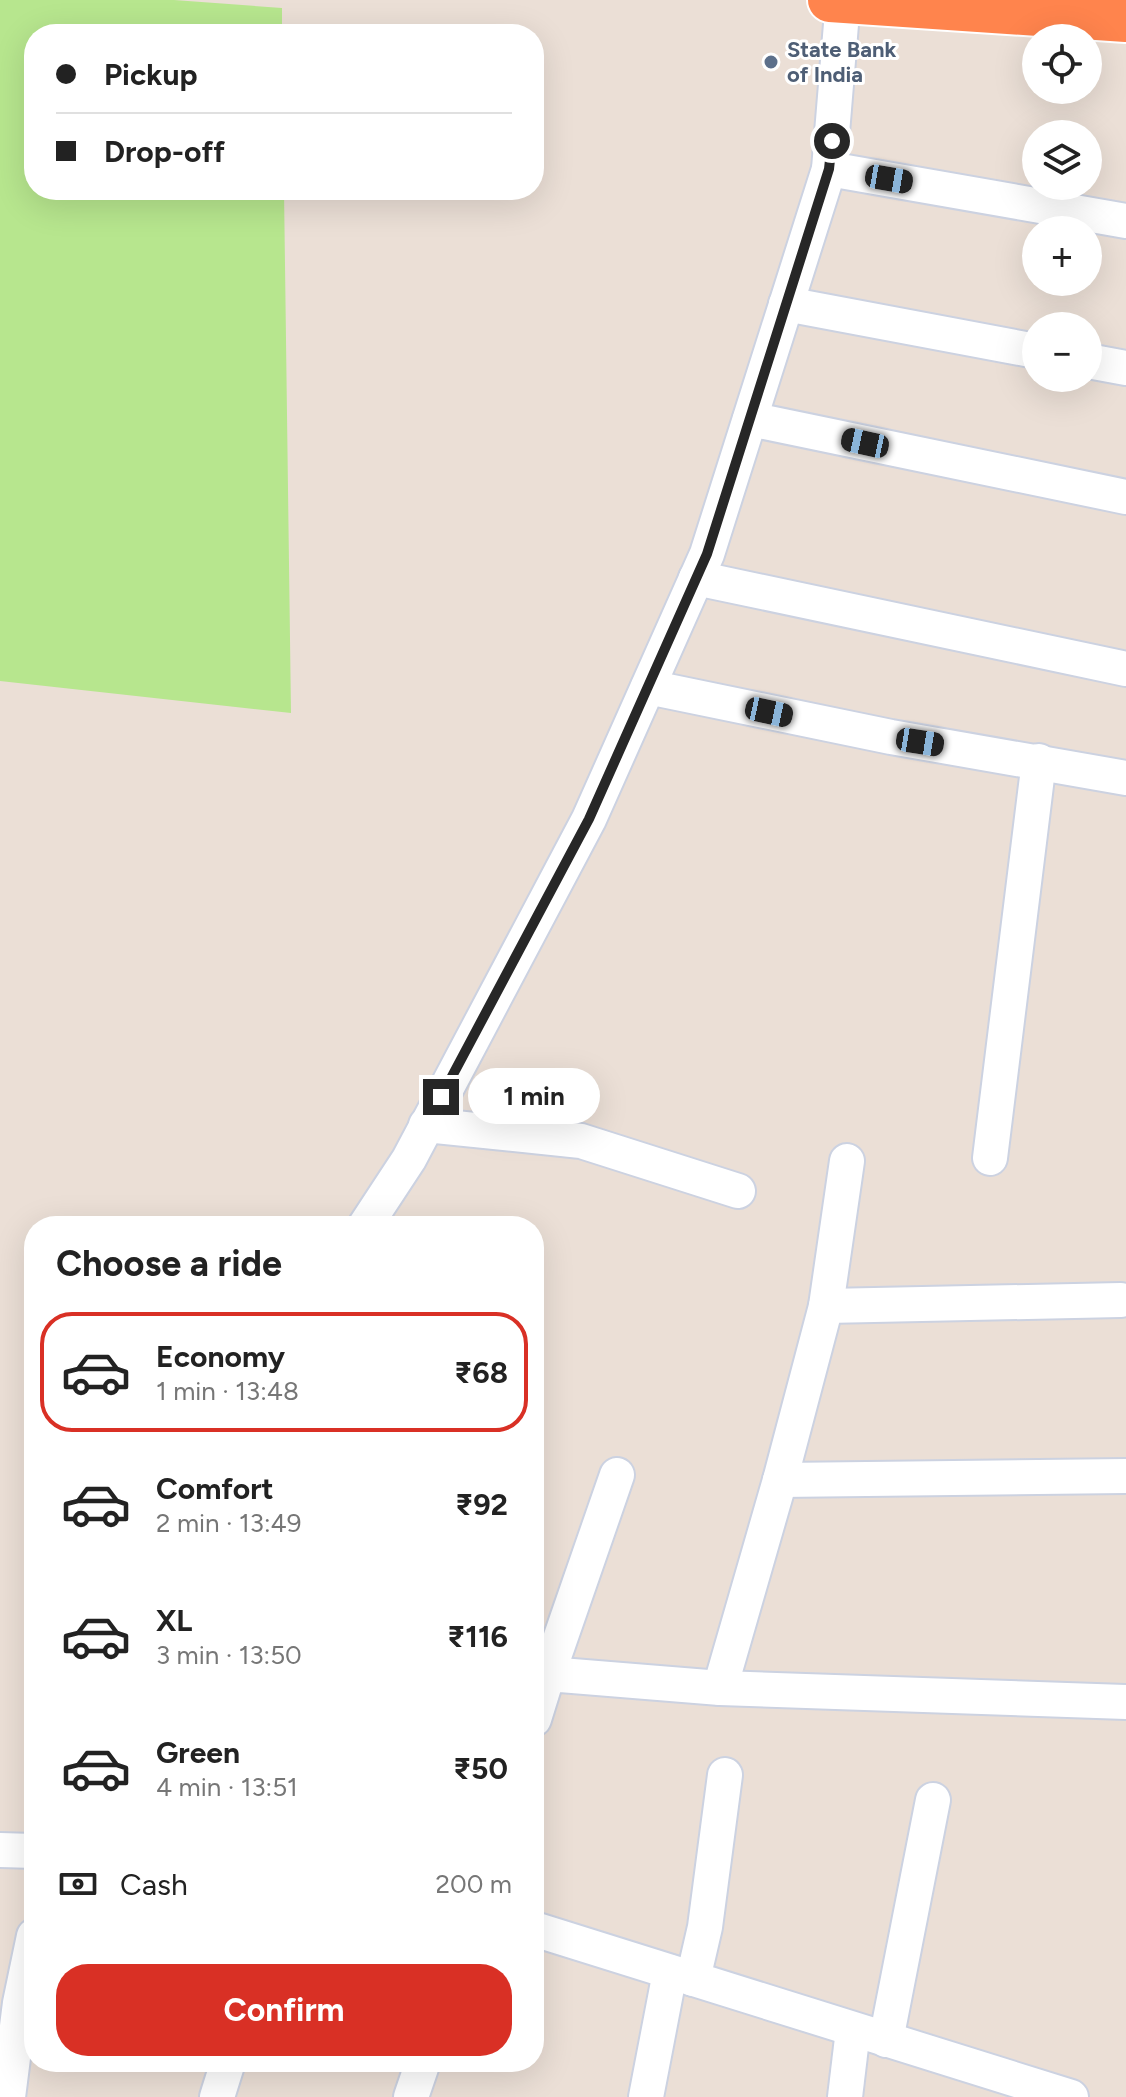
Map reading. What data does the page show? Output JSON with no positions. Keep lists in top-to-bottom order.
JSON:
{
  "places": ["State Bank of India"],
  "page": {
    "map_buttons": ["+", "−"],
    "banner": ["Pickup", "Drop-off"],
    "bubble": "1 min",
    "heading": "Choose a ride",
    "list": [
      {
        "name": "Economy",
        "note": "1 min · 13:48",
        "value": "₹68"
      },
      {
        "name": "Comfort",
        "note": "2 min · 13:49",
        "value": "₹92"
      },
      {
        "name": "XL",
        "note": "3 min · 13:50",
        "value": "₹116"
      },
      {
        "name": "Green",
        "note": "4 min · 13:51",
        "value": "₹50"
      }
    ],
    "pay": ["Cash", "200 m"],
    "buttons": "Confirm"
  }
}
